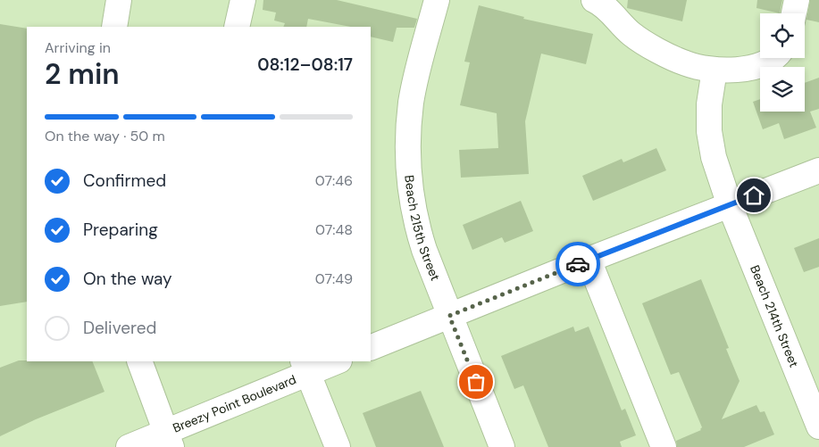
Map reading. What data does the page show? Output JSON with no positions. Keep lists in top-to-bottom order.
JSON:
{
  "streets": {
    "street": ["Beach 215th Street", "Beach 214th Street", "Breezy Point Boulevard"]
  },
  "page": {
    "heading": ["2 min", "Arriving in", "08:12–08:17"],
    "bar": "On the way · 50 m",
    "list": [
      ["Confirmed", "07:46"],
      ["Preparing", "07:48"],
      ["On the way", "07:49"],
      "Delivered"
    ]
  }
}
